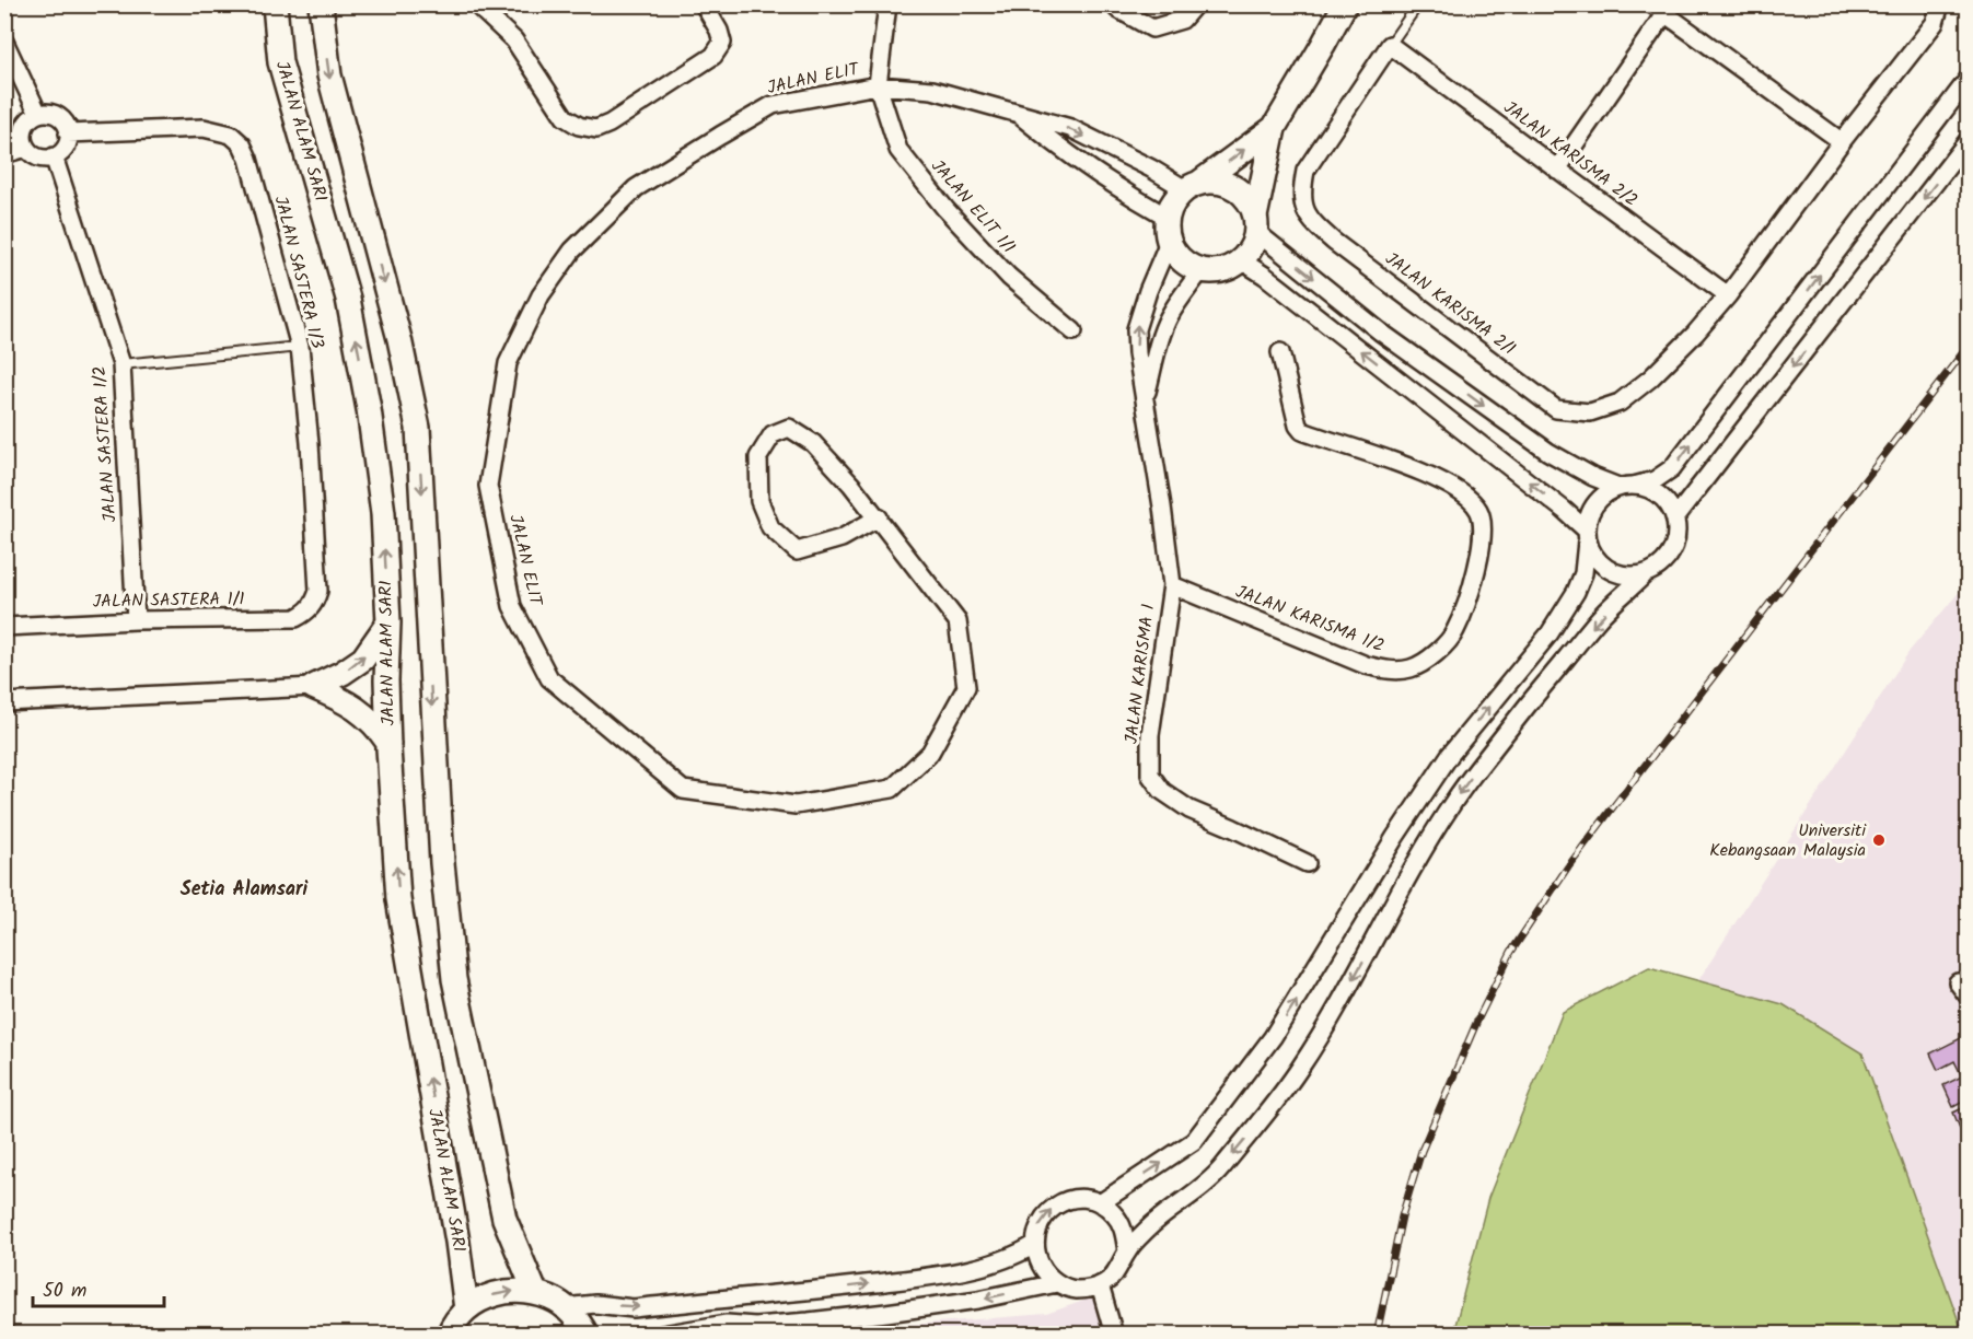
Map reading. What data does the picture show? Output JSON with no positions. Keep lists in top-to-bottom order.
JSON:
{
  "streets": {
    "street": [
      "JALAN ELIT",
      "JALAN ALAM SARI",
      "JALAN KARISMA 2/2",
      "JALAN ELIT 1/1",
      "JALAN SASTERA 1/3",
      "JALAN KARISMA 2/1",
      "JALAN SASTERA 1/2",
      "JALAN SASTERA 1/1",
      "JALAN KARISMA 1/2",
      "JALAN KARISMA 1"
    ]
  },
  "crossings": [
    ["JALAN ELIT", "JALAN ELIT 1/1"],
    ["JALAN ELIT", "JALAN KARISMA 1"],
    ["JALAN KARISMA 2/2", "JALAN KARISMA 2/1"],
    ["JALAN SASTERA 1/3", "JALAN SASTERA 1/2"],
    ["JALAN SASTERA 1/3", "JALAN SASTERA 1/1"],
    ["JALAN SASTERA 1/2", "JALAN SASTERA 1/1"],
    ["JALAN KARISMA 1/2", "JALAN KARISMA 1"]
  ],
  "districts": ["Setia Alamsari"],
  "places": ["Universiti Kebangsaan Malaysia"],
  "scale_bar": "50 m"
}
